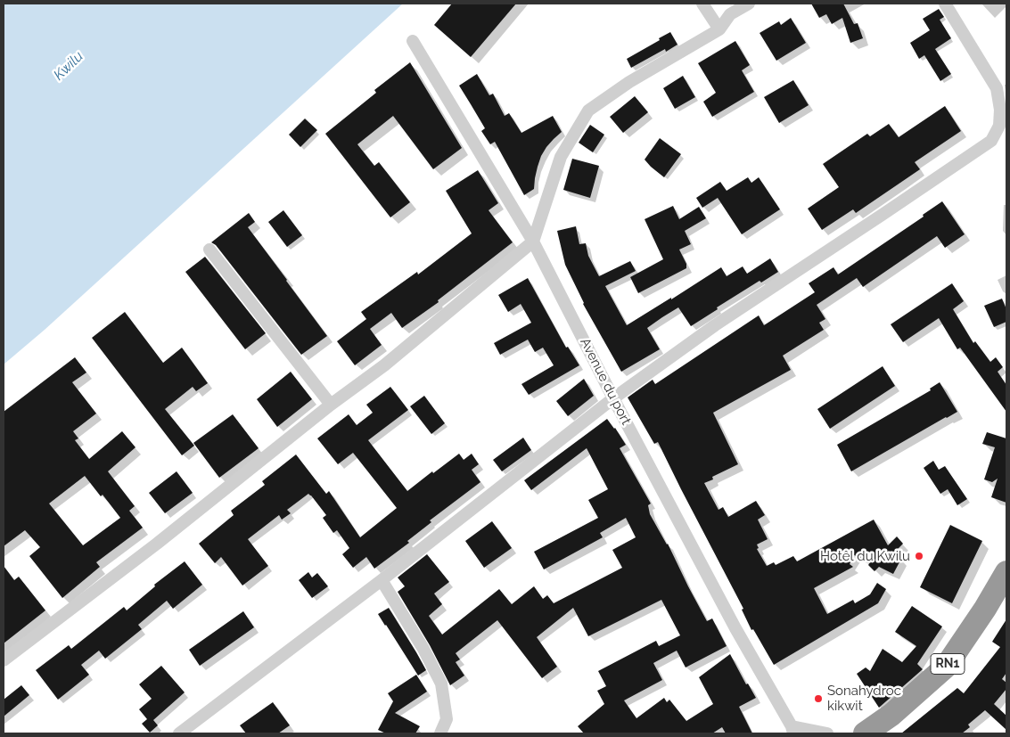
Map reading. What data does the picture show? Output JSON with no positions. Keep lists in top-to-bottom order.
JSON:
{
  "streets": {
    "highway": ["RN1"],
    "street": ["Avenue du port"]
  },
  "water": ["Kwilu"],
  "places": ["Hotêl du Kwilu", "Sonahydroc kikwit"]
}
